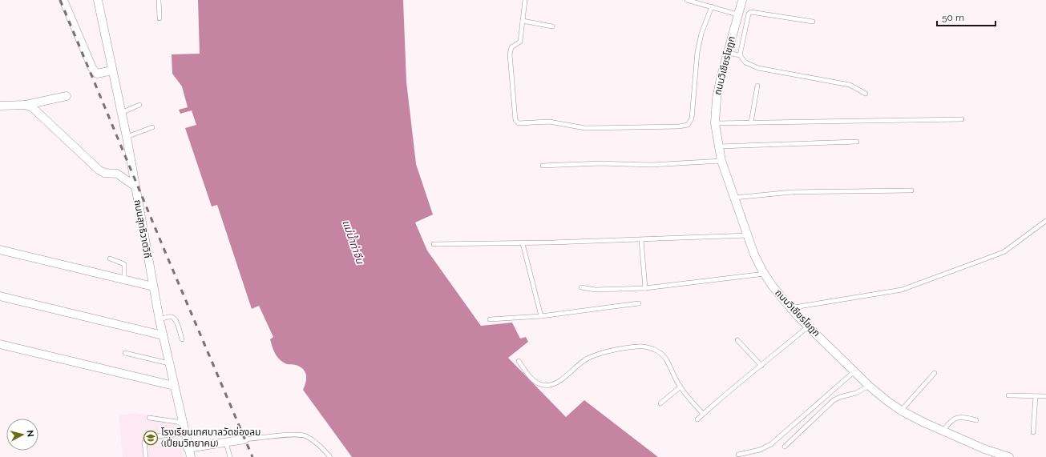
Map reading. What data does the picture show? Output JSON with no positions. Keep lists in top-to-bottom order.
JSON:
{
  "streets": {
    "street": ["ถนนวิเชียรโชฎก", "ถนนสุทธิวาตวิถี"]
  },
  "water": ["แม่น้ำท่าจีน"],
  "places": {
    "school or university": ["โรงเรียนเทศบาลวัดช่องลม (เปี่ยมวิทยาคม)"]
  },
  "scale_bar": "50 m",
  "north": "right"
}
